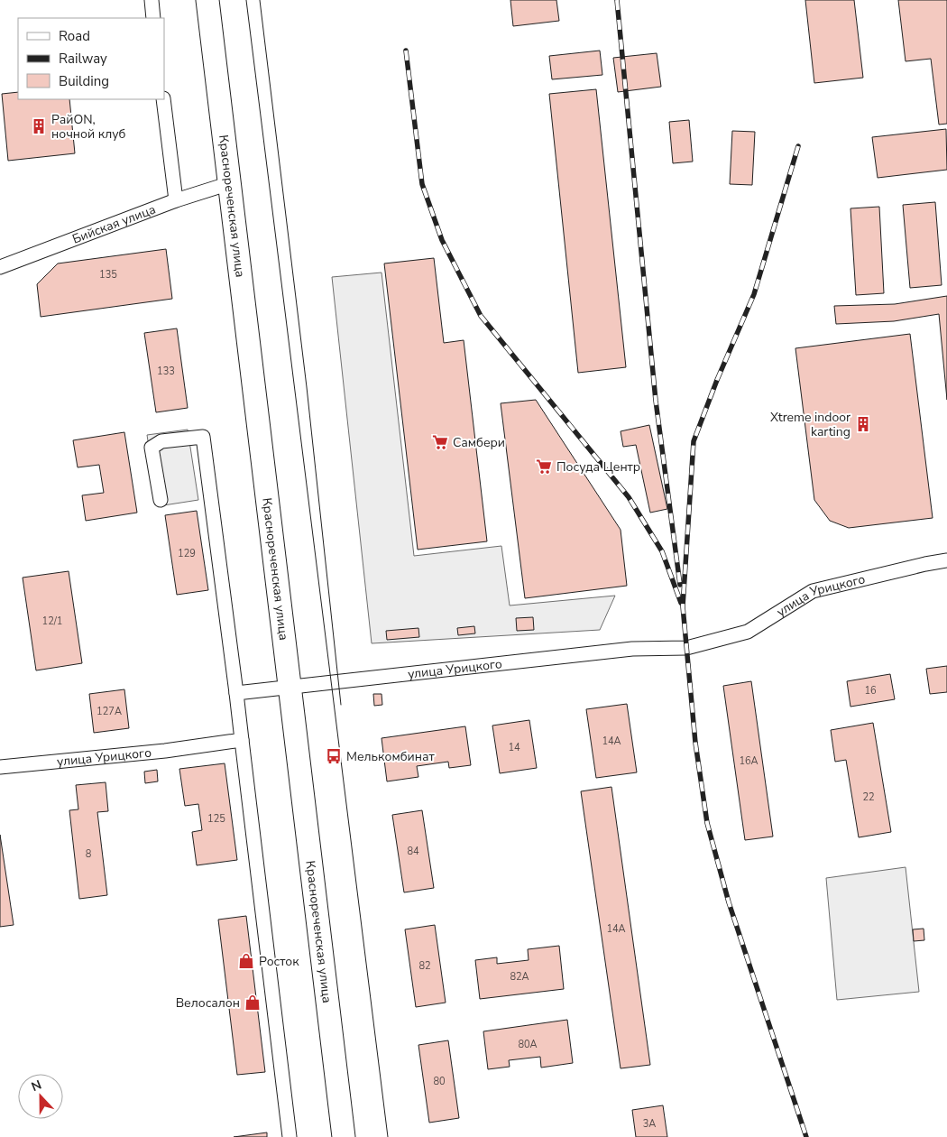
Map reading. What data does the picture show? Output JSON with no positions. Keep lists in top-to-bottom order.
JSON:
{
  "streets": {
    "main road": ["Краснореченская улица"],
    "street": ["Бийская улица", "улица Урицкого"]
  },
  "crossings": [
    ["Краснореченская улица", "Бийская улица"],
    ["Краснореченская улица", "улица Урицкого"]
  ],
  "places": {
    "building": ["РайON, ночной клуб", "Xtreme indoor karting"],
    "supermarket": ["Самбери", "Посуда Центр"],
    "bus stop": ["Мелькомбинат"],
    "shop": ["Росток", "Велосалон"]
  },
  "house_numbers": [
    "135",
    "133",
    "129",
    "12/1",
    "16",
    "127А",
    "14А",
    "14",
    "16А",
    "22",
    "125",
    "84",
    "8",
    "14А",
    "82",
    "82А",
    "80А",
    "80",
    "3А"
  ],
  "legend": ["Road", "Railway", "Building"],
  "north": "top"
}
